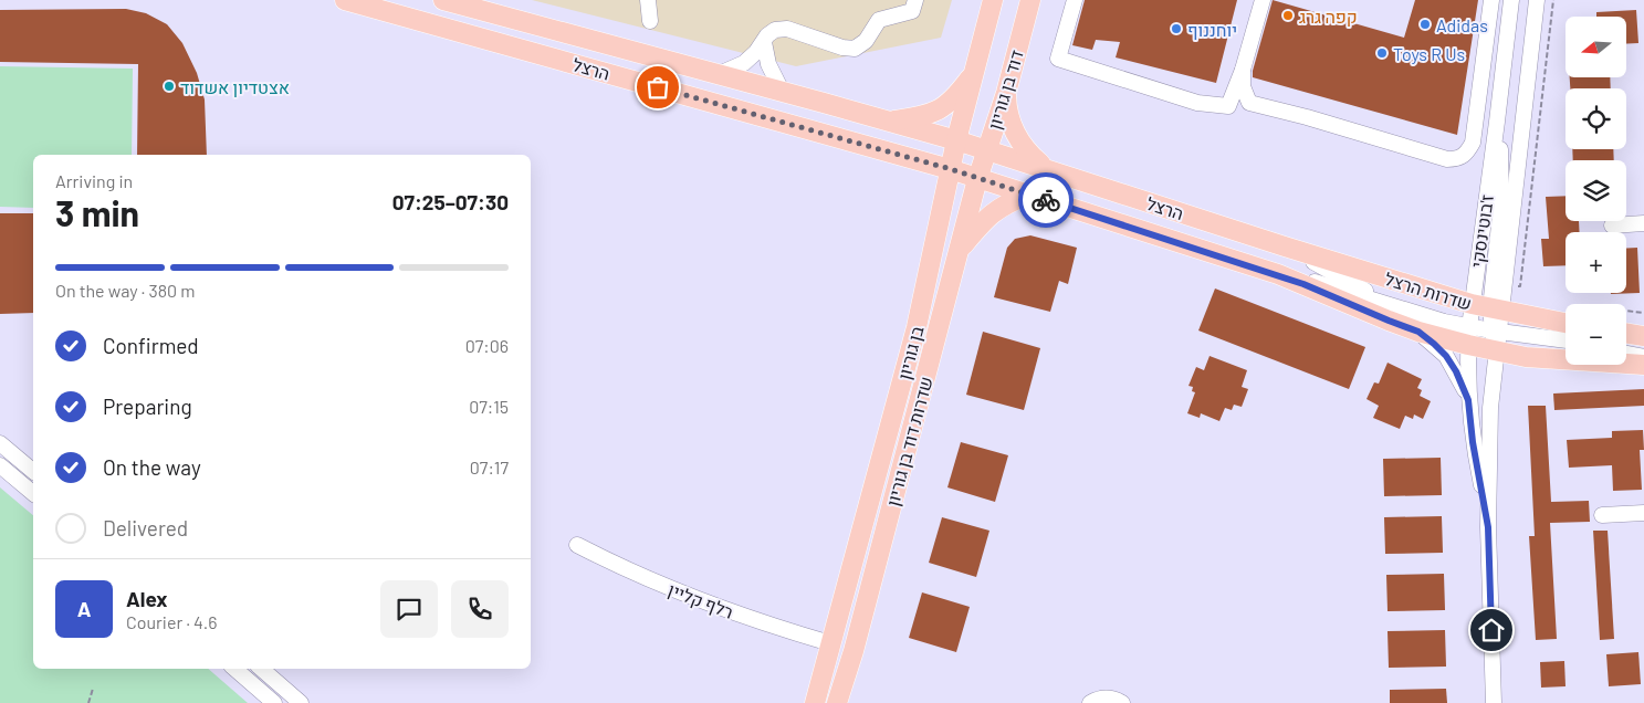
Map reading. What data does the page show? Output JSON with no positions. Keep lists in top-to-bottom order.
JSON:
{
  "streets": {
    "main road": [
      "הרצל",
      "דוד בן גוריון",
      "שדרות הרצל",
      "בן גוריון",
      "שדרות דוד בן גוריון"
    ],
    "street": ["ז'בוטינסקי", "רלף קליין"]
  },
  "crossings": [
    ["הרצל", "דוד בן גוריון"],
    ["הרצל", "שדרות הרצל"],
    ["הרצל", "בן גוריון"],
    ["הרצל", "שדרות דוד בן גוריון"],
    ["דוד בן גוריון", "שדרות דוד בן גוריון"],
    ["ז'בוטינסקי", "שדרות הרצל"],
    ["בן גוריון", "רלף קליין"]
  ],
  "places": [
    "קפה גרג",
    "Adidas",
    "יוחננוף",
    "Toys R Us",
    "אצטדיון אשדוד"
  ],
  "north": "left",
  "page": {
    "map_buttons": ["+", "−"],
    "heading": ["3 min", "Arriving in", "07:25–07:30"],
    "panel": ["Alex", "Courier · 4.6"],
    "bar": "On the way · 380 m",
    "list": [
      ["Confirmed", "07:06"],
      ["Preparing", "07:15"],
      ["On the way", "07:17"],
      "Delivered"
    ],
    "round": "A"
  }
}
